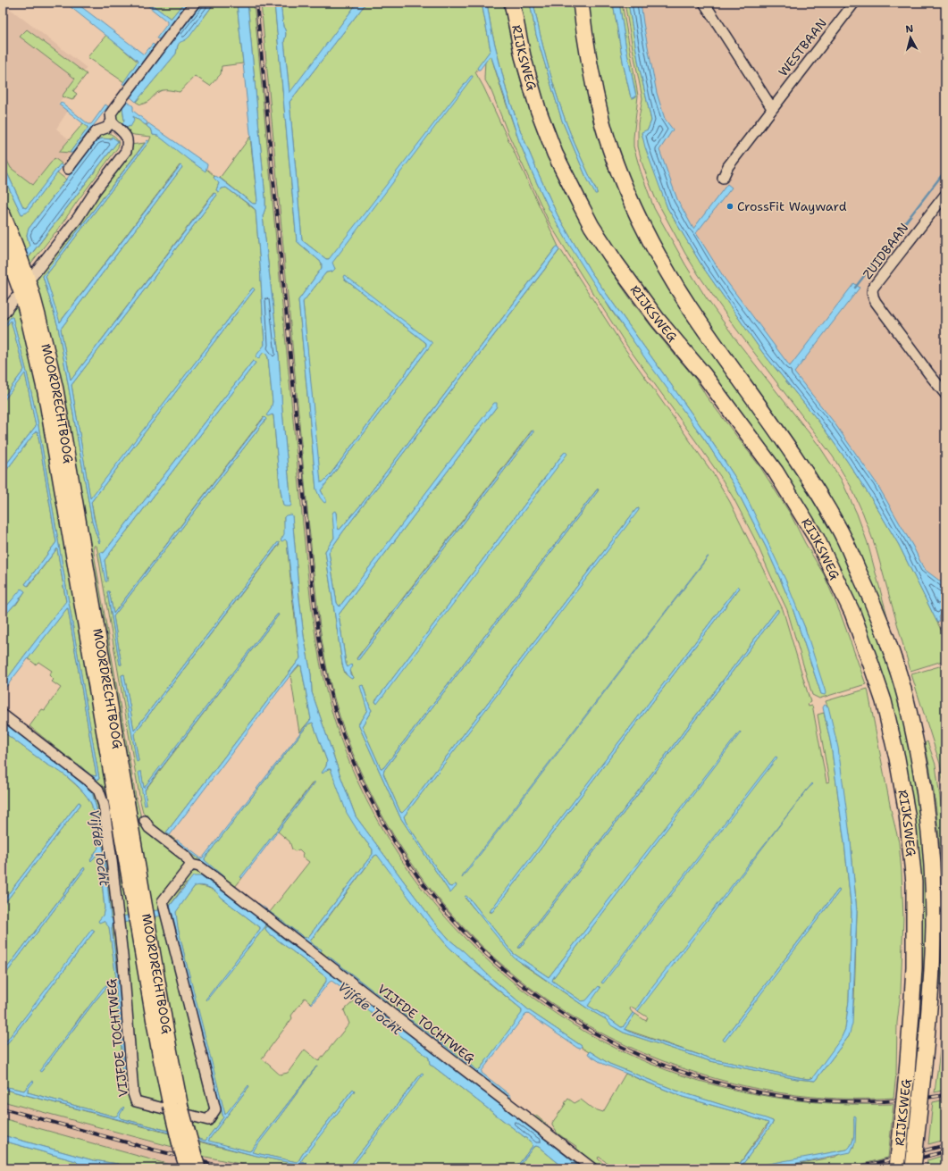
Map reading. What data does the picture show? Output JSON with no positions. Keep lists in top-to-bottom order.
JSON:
{
  "streets": {
    "highway": ["RIJKSWEG"],
    "main road": ["MOORDRECHTBOOG"],
    "street": ["WESTBAAN", "ZUIDBAAN", "VIJFDE TOCHTWEG"]
  },
  "water": ["Vijfde Tocht"],
  "places": ["CrossFit Wayward"],
  "north": "top"
}
